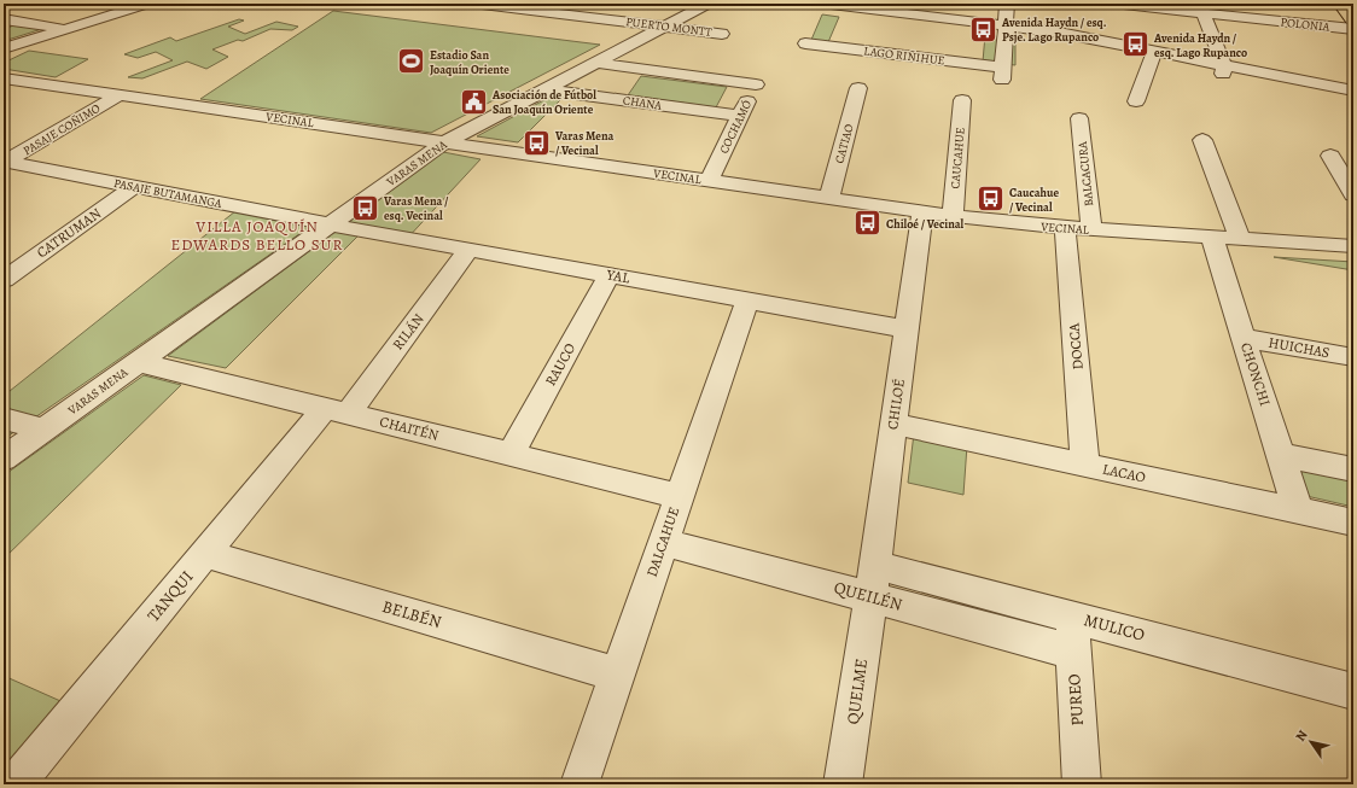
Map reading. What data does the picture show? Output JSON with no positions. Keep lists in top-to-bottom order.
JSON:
{
  "streets": {
    "street": [
      "POLONIA",
      "PUERTO MONTT",
      "LAGO RIÑIHUE",
      "CHANA",
      "VECINAL",
      "COCHAMÓ",
      "PASAJE COÑIMO",
      "CATIAO",
      "CAUCAHUE",
      "VARAS MENA",
      "BALCACURA",
      "PASAJE BUTAMANGA",
      "CATRUMAN",
      "YAL",
      "RILÁN",
      "DOCCA",
      "HUICHAS",
      "RAUCO",
      "CHONCHI",
      "CHILOÉ",
      "CHAITÉN",
      "LACAO",
      "DALCAHUE",
      "TANQUI",
      "QUEILÉN",
      "BELBÉN",
      "MULICO",
      "QUELME",
      "PUREO"
    ]
  },
  "crossings": [
    ["PUERTO MONTT", "VARAS MENA"],
    ["CHANA", "COCHAMÓ"],
    ["CHANA", "VARAS MENA"],
    ["VECINAL", "COCHAMÓ"],
    ["VECINAL", "PASAJE COÑIMO"],
    ["VECINAL", "CATIAO"],
    ["VECINAL", "CAUCAHUE"],
    ["VECINAL", "VARAS MENA"],
    ["VECINAL", "BALCACURA"],
    ["VECINAL", "DOCCA"],
    ["VECINAL", "CHONCHI"],
    ["VECINAL", "CHILOÉ"],
    ["COCHAMÓ", "VARAS MENA"],
    ["PASAJE COÑIMO", "PASAJE BUTAMANGA"],
    ["VARAS MENA", "PASAJE BUTAMANGA"],
    ["VARAS MENA", "YAL"],
    ["VARAS MENA", "CHAITÉN"],
    ["PASAJE BUTAMANGA", "CATRUMAN"],
    ["PASAJE BUTAMANGA", "YAL"],
    ["YAL", "RILÁN"],
    ["YAL", "RAUCO"],
    ["YAL", "CHILOÉ"],
    ["YAL", "DALCAHUE"],
    ["RILÁN", "CHAITÉN"],
    ["RILÁN", "TANQUI"],
    ["DOCCA", "LACAO"],
    ["HUICHAS", "CHONCHI"],
    ["RAUCO", "CHAITÉN"],
    ["CHONCHI", "LACAO"],
    ["CHILOÉ", "LACAO"],
    ["CHILOÉ", "QUEILÉN"],
    ["CHILOÉ", "MULICO"],
    ["CHILOÉ", "QUELME"],
    ["CHAITÉN", "DALCAHUE"],
    ["CHAITÉN", "TANQUI"],
    ["DALCAHUE", "QUEILÉN"],
    ["DALCAHUE", "BELBÉN"],
    ["TANQUI", "BELBÉN"],
    ["QUEILÉN", "MULICO"],
    ["QUEILÉN", "QUELME"],
    ["QUEILÉN", "PUREO"],
    ["MULICO", "QUELME"],
    ["MULICO", "PUREO"]
  ],
  "districts": ["VILLA JOAQUÍN EDWARDS BELLO SUR"],
  "places": {
    "bus stop": [
      "Avenida Haydn / esq. Psje. Lago Rupanco",
      "Avenida Haydn / esq. Lago Rupanco",
      "Varas Mena / Vecinal",
      "Caucahue / Vecinal",
      "Varas Mena / esq. Vecinal",
      "Chiloé / Vecinal"
    ],
    "sports": ["Estadio San Joaquín Oriente"],
    "public building": ["Asociación de Fútbol San Joaquín Oriente"]
  },
  "north": "top left"
}
